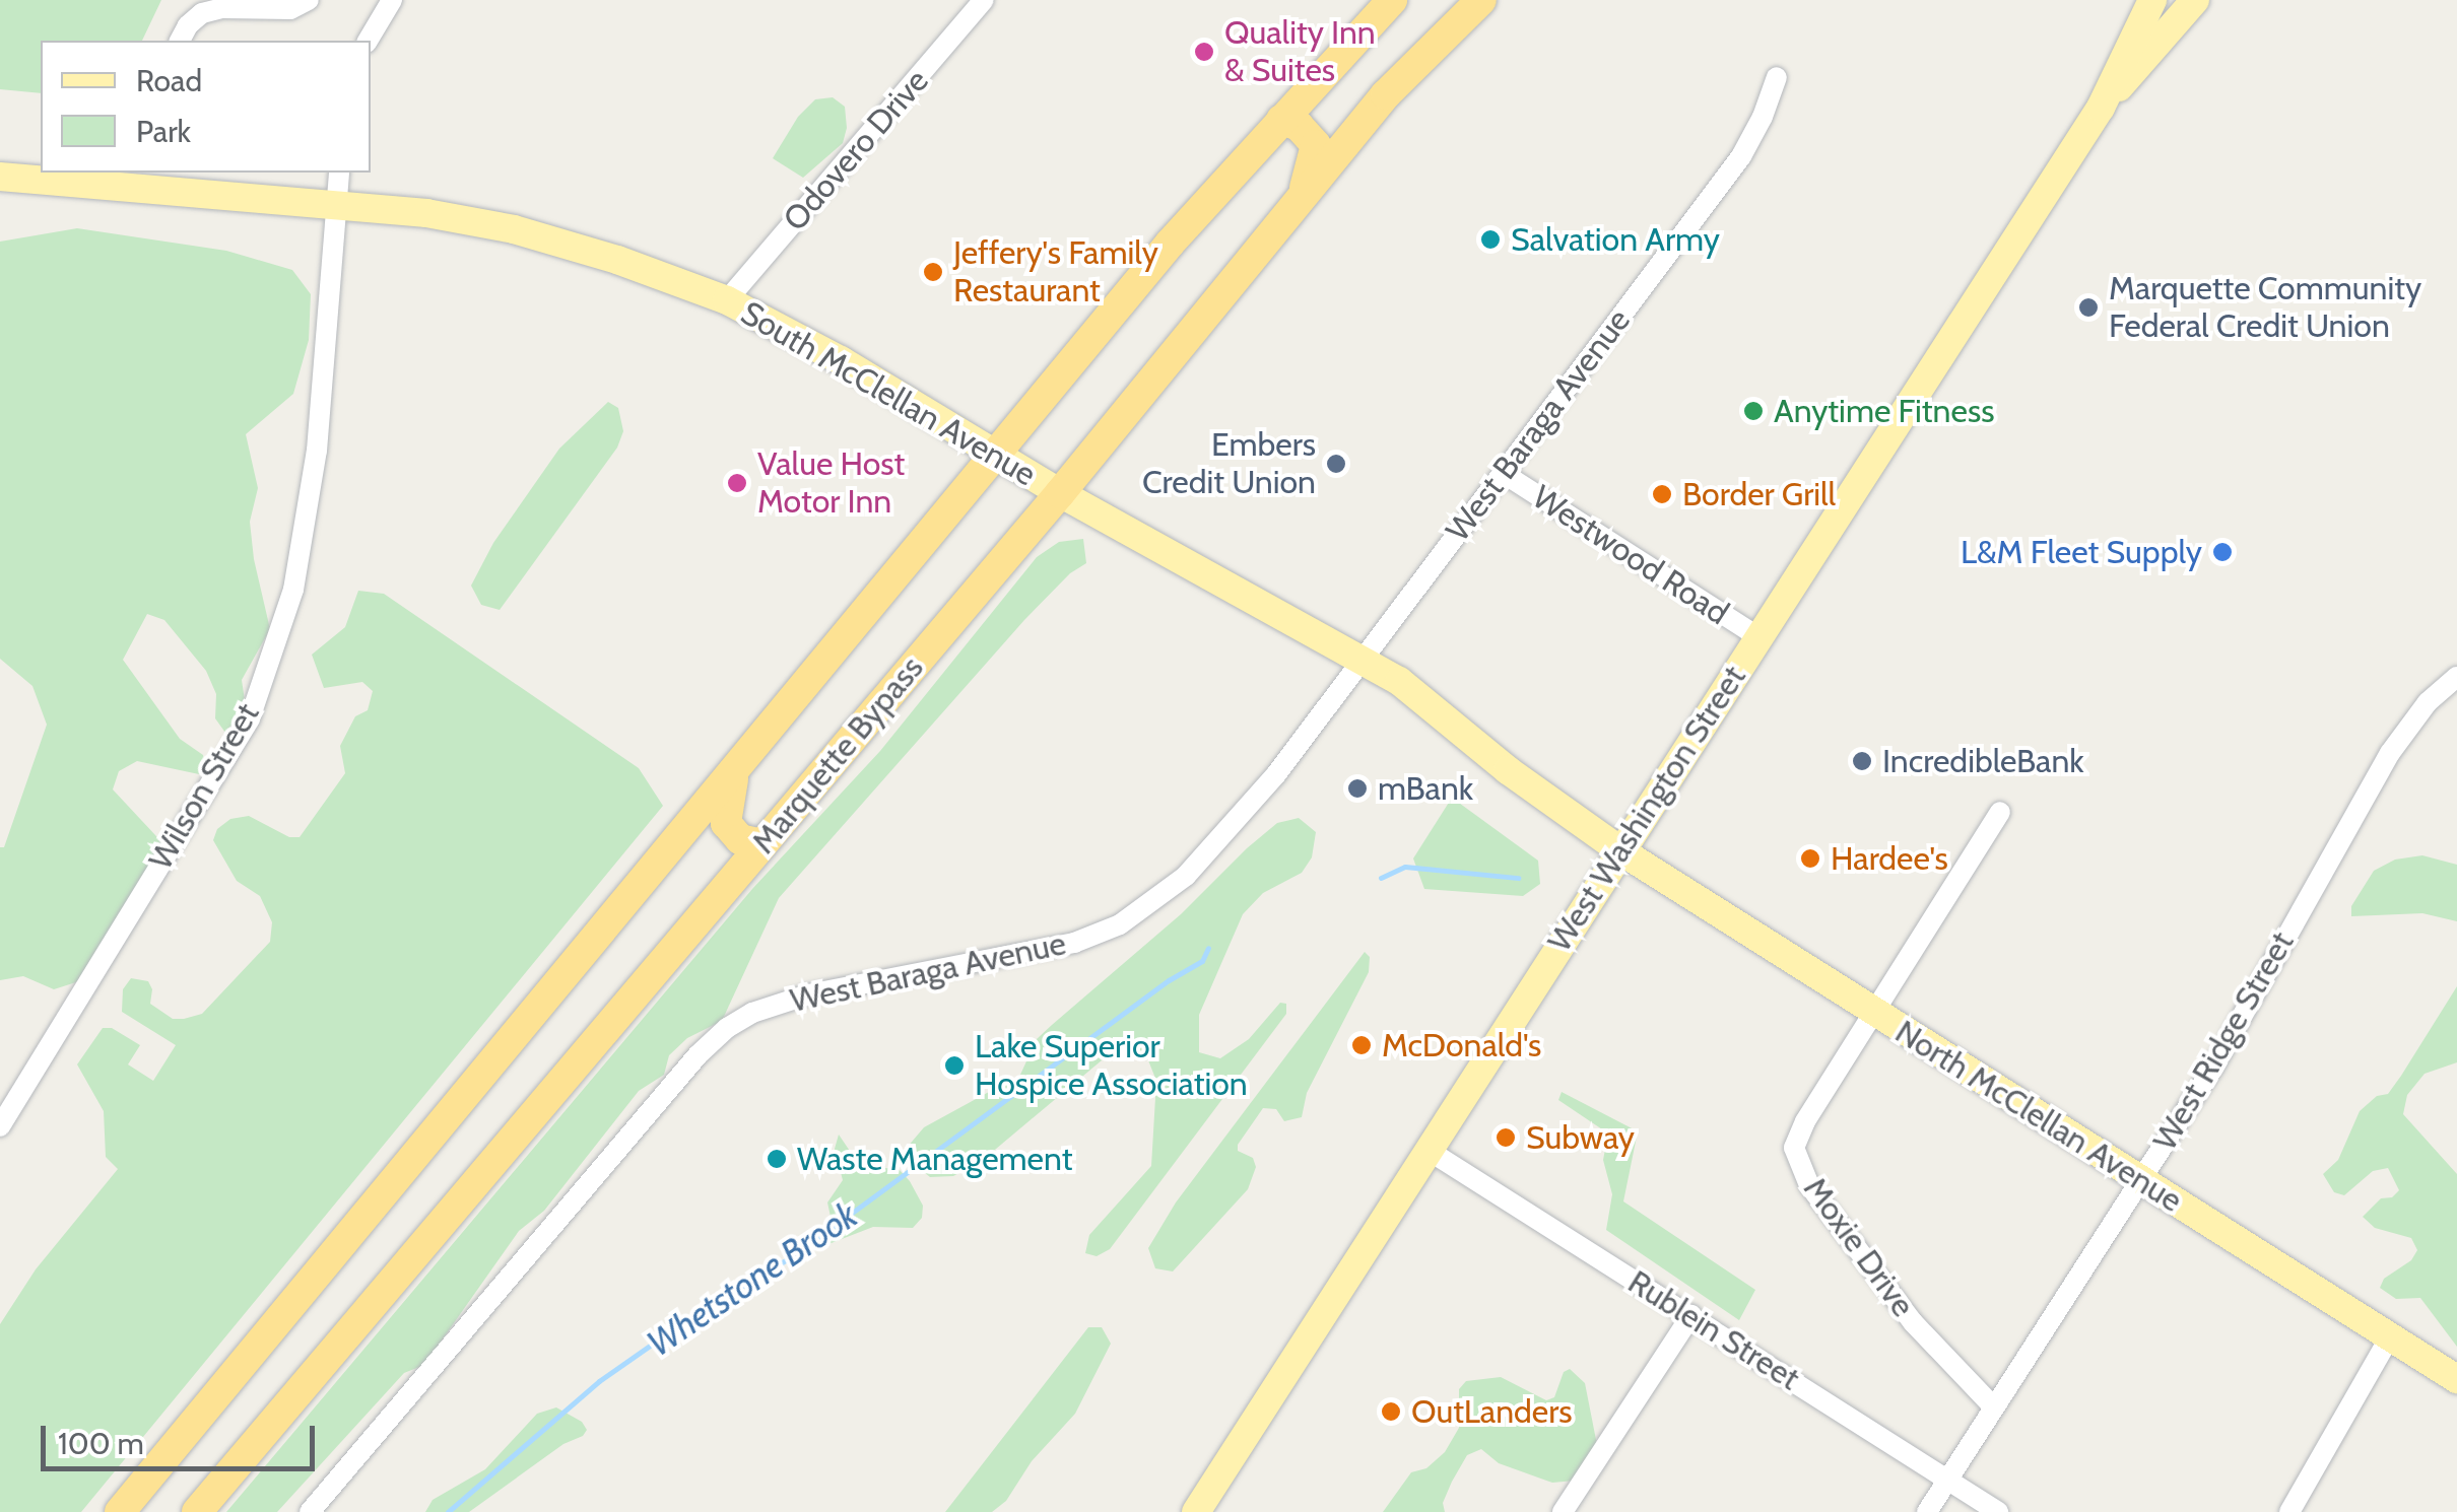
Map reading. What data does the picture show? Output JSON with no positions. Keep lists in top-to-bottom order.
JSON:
{
  "streets": {
    "highway": ["Marquette Bypass"],
    "main road": ["South McClellan Avenue", "West Washington Street", "North McClellan Avenue"],
    "street": [
      "Odovero Drive",
      "West Baraga Avenue",
      "Westwood Road",
      "Wilson Street",
      "West Ridge Street",
      "Moxie Drive",
      "Rublein Street"
    ]
  },
  "crossings": [
    ["Odovero Drive", "South McClellan Avenue"],
    ["South McClellan Avenue", "West Baraga Avenue"],
    ["South McClellan Avenue", "Marquette Bypass"],
    ["South McClellan Avenue", "Wilson Street"],
    ["South McClellan Avenue", "West Washington Street"],
    ["South McClellan Avenue", "North McClellan Avenue"],
    ["West Baraga Avenue", "Westwood Road"],
    ["Westwood Road", "West Washington Street"],
    ["West Washington Street", "North McClellan Avenue"],
    ["West Washington Street", "Rublein Street"],
    ["West Ridge Street", "North McClellan Avenue"],
    ["West Ridge Street", "Moxie Drive"],
    ["West Ridge Street", "Rublein Street"],
    ["North McClellan Avenue", "Moxie Drive"]
  ],
  "water": ["Whetstone Brook"],
  "places": [
    "Quality Inn & Suites",
    "Salvation Army",
    "Jeffery's Family Restaurant",
    "Marquette Community Federal Credit Union",
    "Anytime Fitness",
    "Embers Credit Union",
    "Value Host Motor Inn",
    "Border Grill",
    "L&M Fleet Supply",
    "IncredibleBank",
    "mBank",
    "Hardee's",
    "McDonald's",
    "Lake Superior Hospice Association",
    "Subway",
    "Waste Management",
    "OutLanders"
  ],
  "legend": ["Road", "Park"],
  "scale_bar": "100 m"
}
